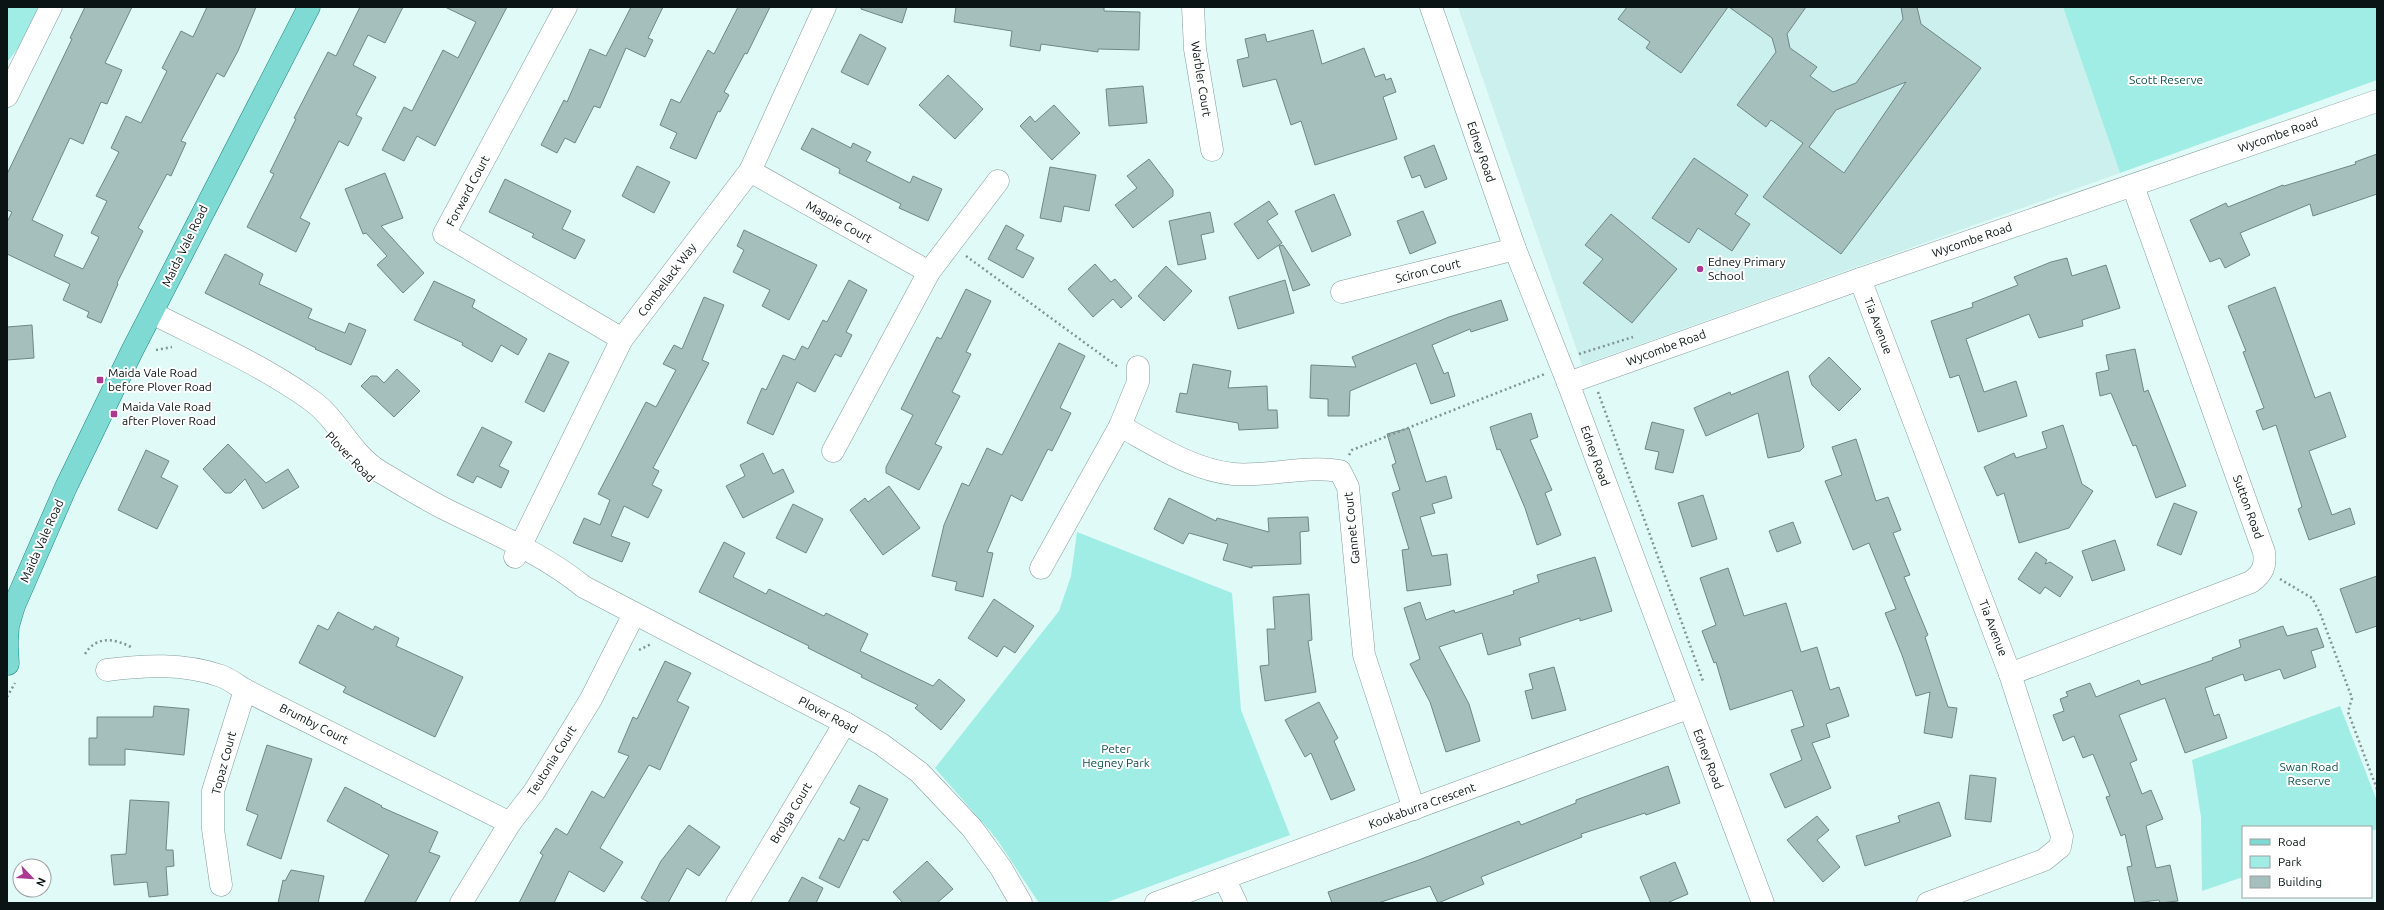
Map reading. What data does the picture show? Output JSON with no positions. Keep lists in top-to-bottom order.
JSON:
{
  "streets": {
    "main road": ["Maida Vale Road"],
    "street": [
      "Warbler Court",
      "Wycombe Road",
      "Edney Road",
      "Forward Court",
      "Magpie Court",
      "Sciron Court",
      "Combellack Way",
      "Tia Avenue",
      "Plover Road",
      "Sutton Road",
      "Gannet Court",
      "Brumby Court",
      "Teutonia Court",
      "Topaz Court",
      "Kookaburra Crescent",
      "Brolga Court"
    ]
  },
  "crossings": [
    ["Wycombe Road", "Edney Road"],
    ["Wycombe Road", "Tia Avenue"],
    ["Wycombe Road", "Sutton Road"],
    ["Edney Road", "Sciron Court"],
    ["Edney Road", "Kookaburra Crescent"],
    ["Forward Court", "Combellack Way"],
    ["Magpie Court", "Combellack Way"],
    ["Maida Vale Road", "Plover Road"],
    ["Combellack Way", "Plover Road"],
    ["Plover Road", "Teutonia Court"],
    ["Plover Road", "Brolga Court"],
    ["Gannet Court", "Kookaburra Crescent"],
    ["Brumby Court", "Teutonia Court"],
    ["Brumby Court", "Topaz Court"]
  ],
  "parks": ["Scott Reserve", "Peter Hegney Park", "Swan Road Reserve"],
  "places": {
    "other": ["Edney Primary School"],
    "transit": ["Maida Vale Road before Plover Road", "Maida Vale Road after Plover Road"]
  },
  "legend": ["Road", "Park", "Building"],
  "north": "bottom right"
}
